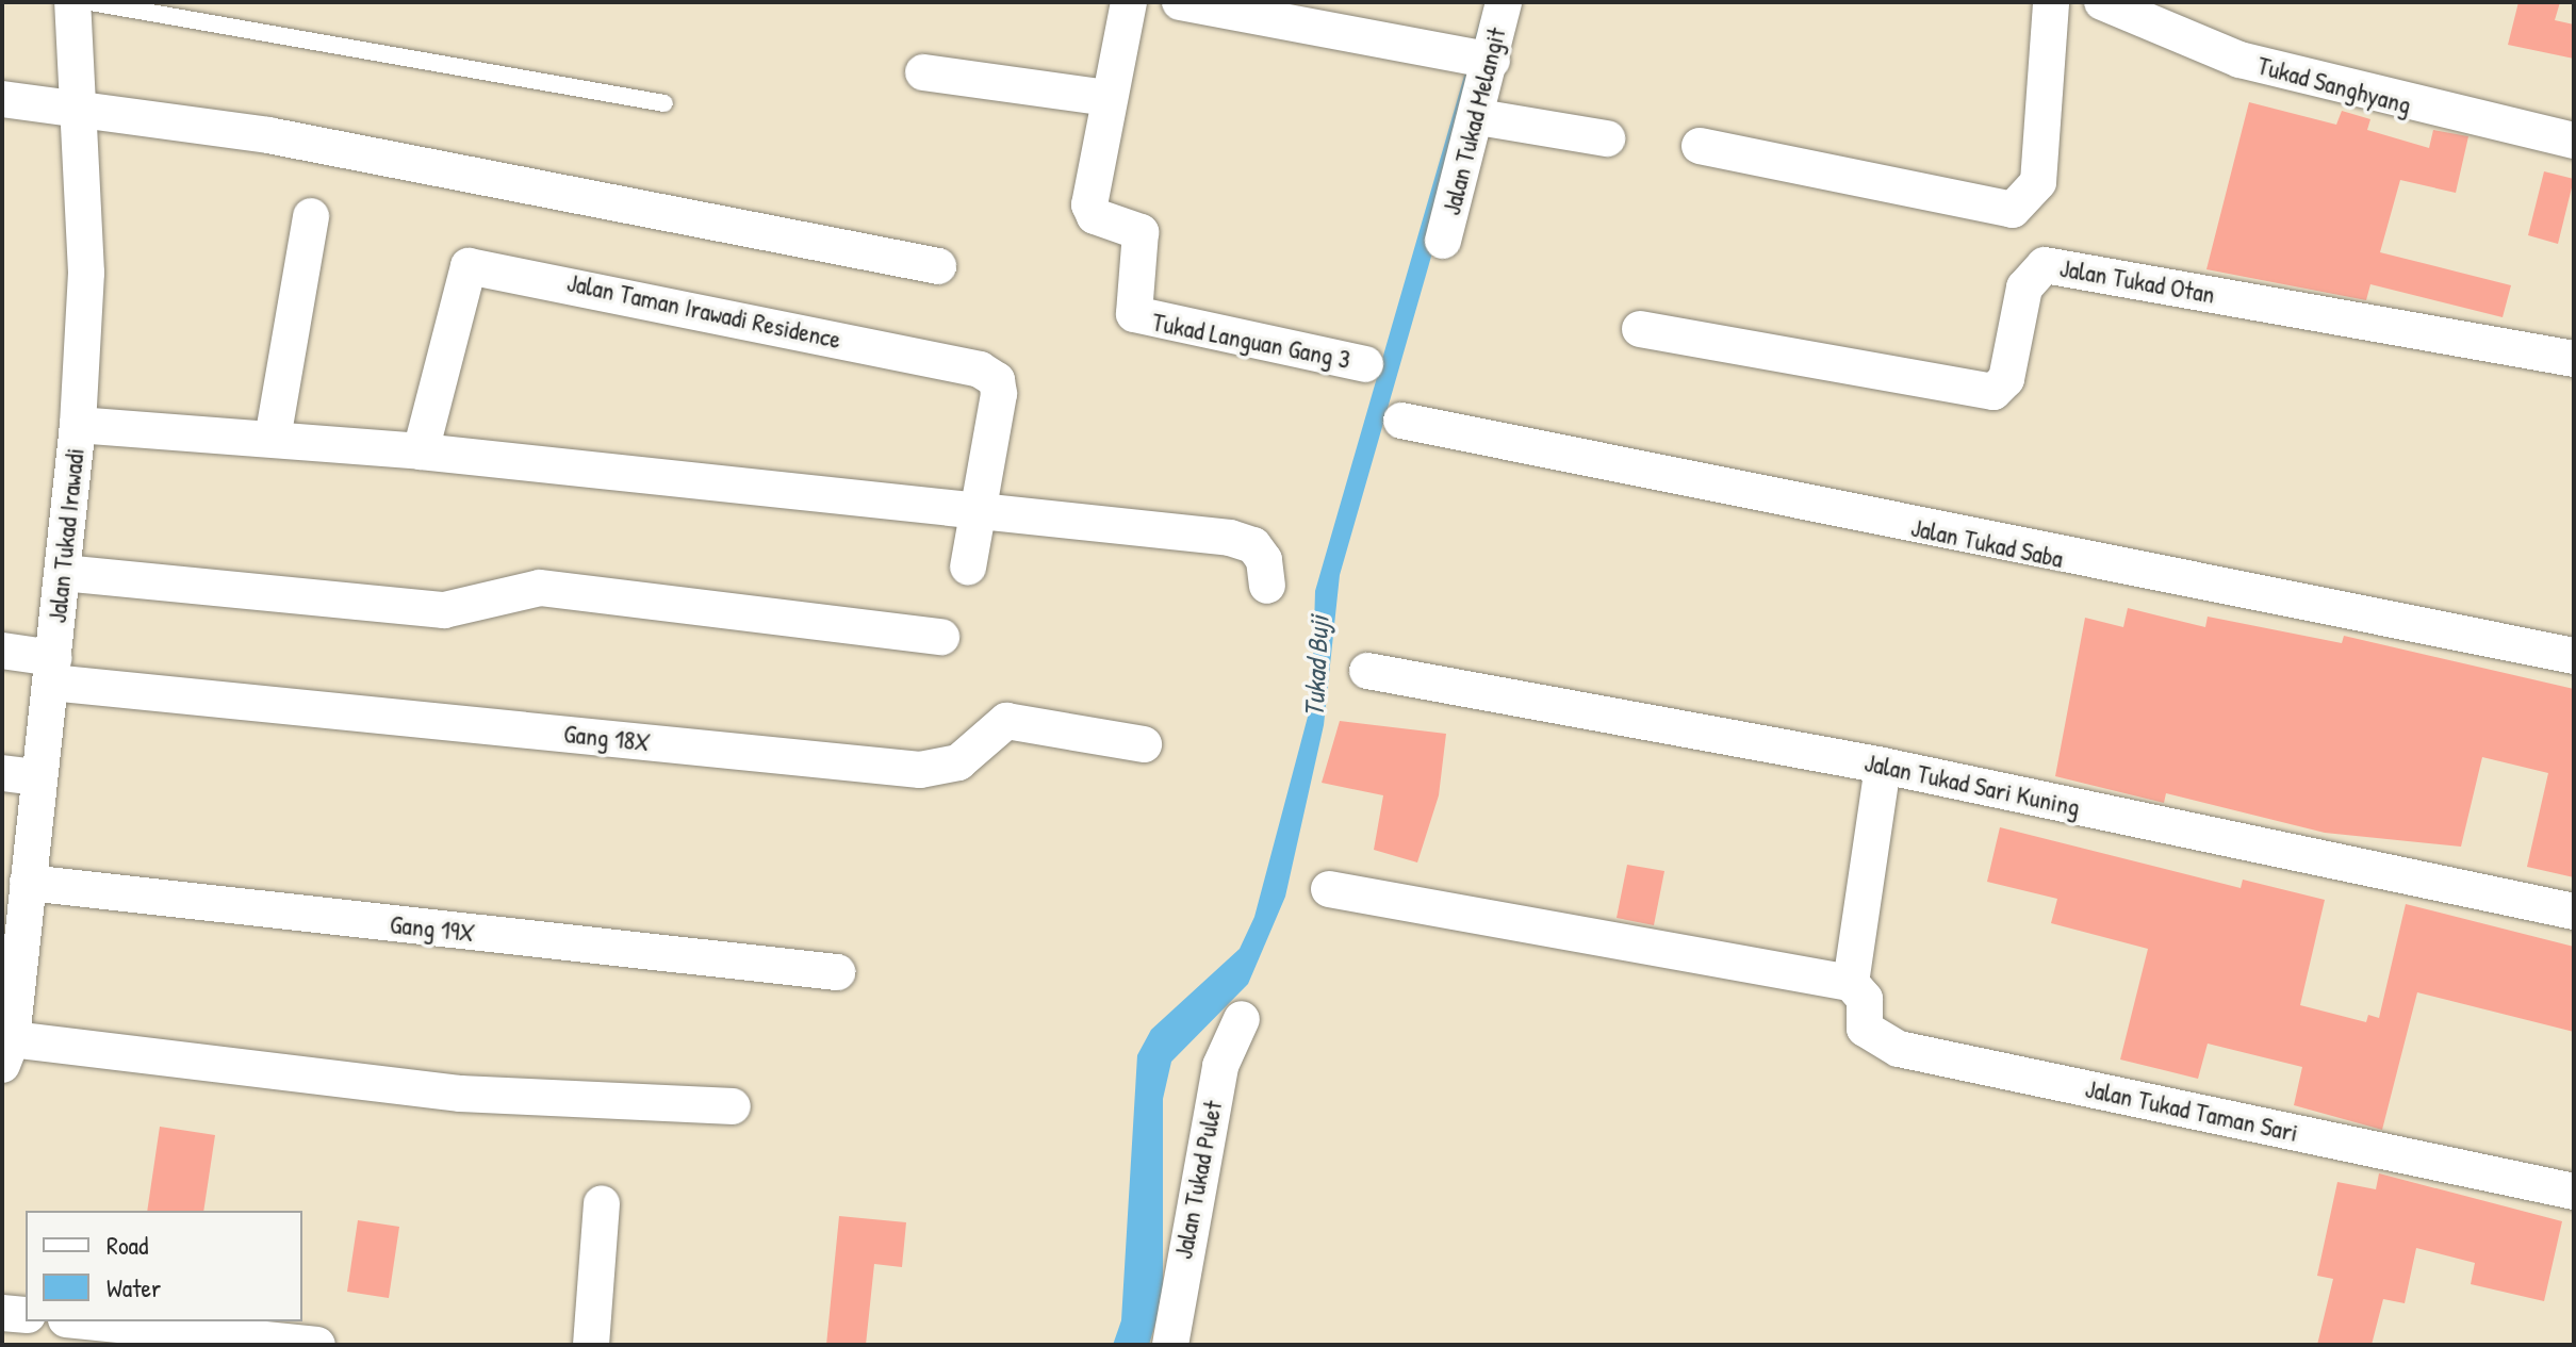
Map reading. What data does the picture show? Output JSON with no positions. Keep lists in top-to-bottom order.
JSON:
{
  "streets": {
    "street": [
      "Tukad Sanghyang",
      "Jalan Tukad Melangit",
      "Jalan Tukad Otan",
      "Jalan Taman Irawadi Residence",
      "Tukad Languan Gang 3",
      "Jalan Tukad Irawadi",
      "Jalan Tukad Saba",
      "Gang 18X",
      "Jalan Tukad Sari Kuning",
      "Gang 19X",
      "Jalan Tukad Taman Sari",
      "Jalan Tukad Pulet"
    ]
  },
  "crossings": [
    ["Jalan Tukad Irawadi", "Gang 18X"],
    ["Jalan Tukad Irawadi", "Gang 19X"]
  ],
  "water": ["Tukad Buji"],
  "legend": ["Road", "Water"]
}
